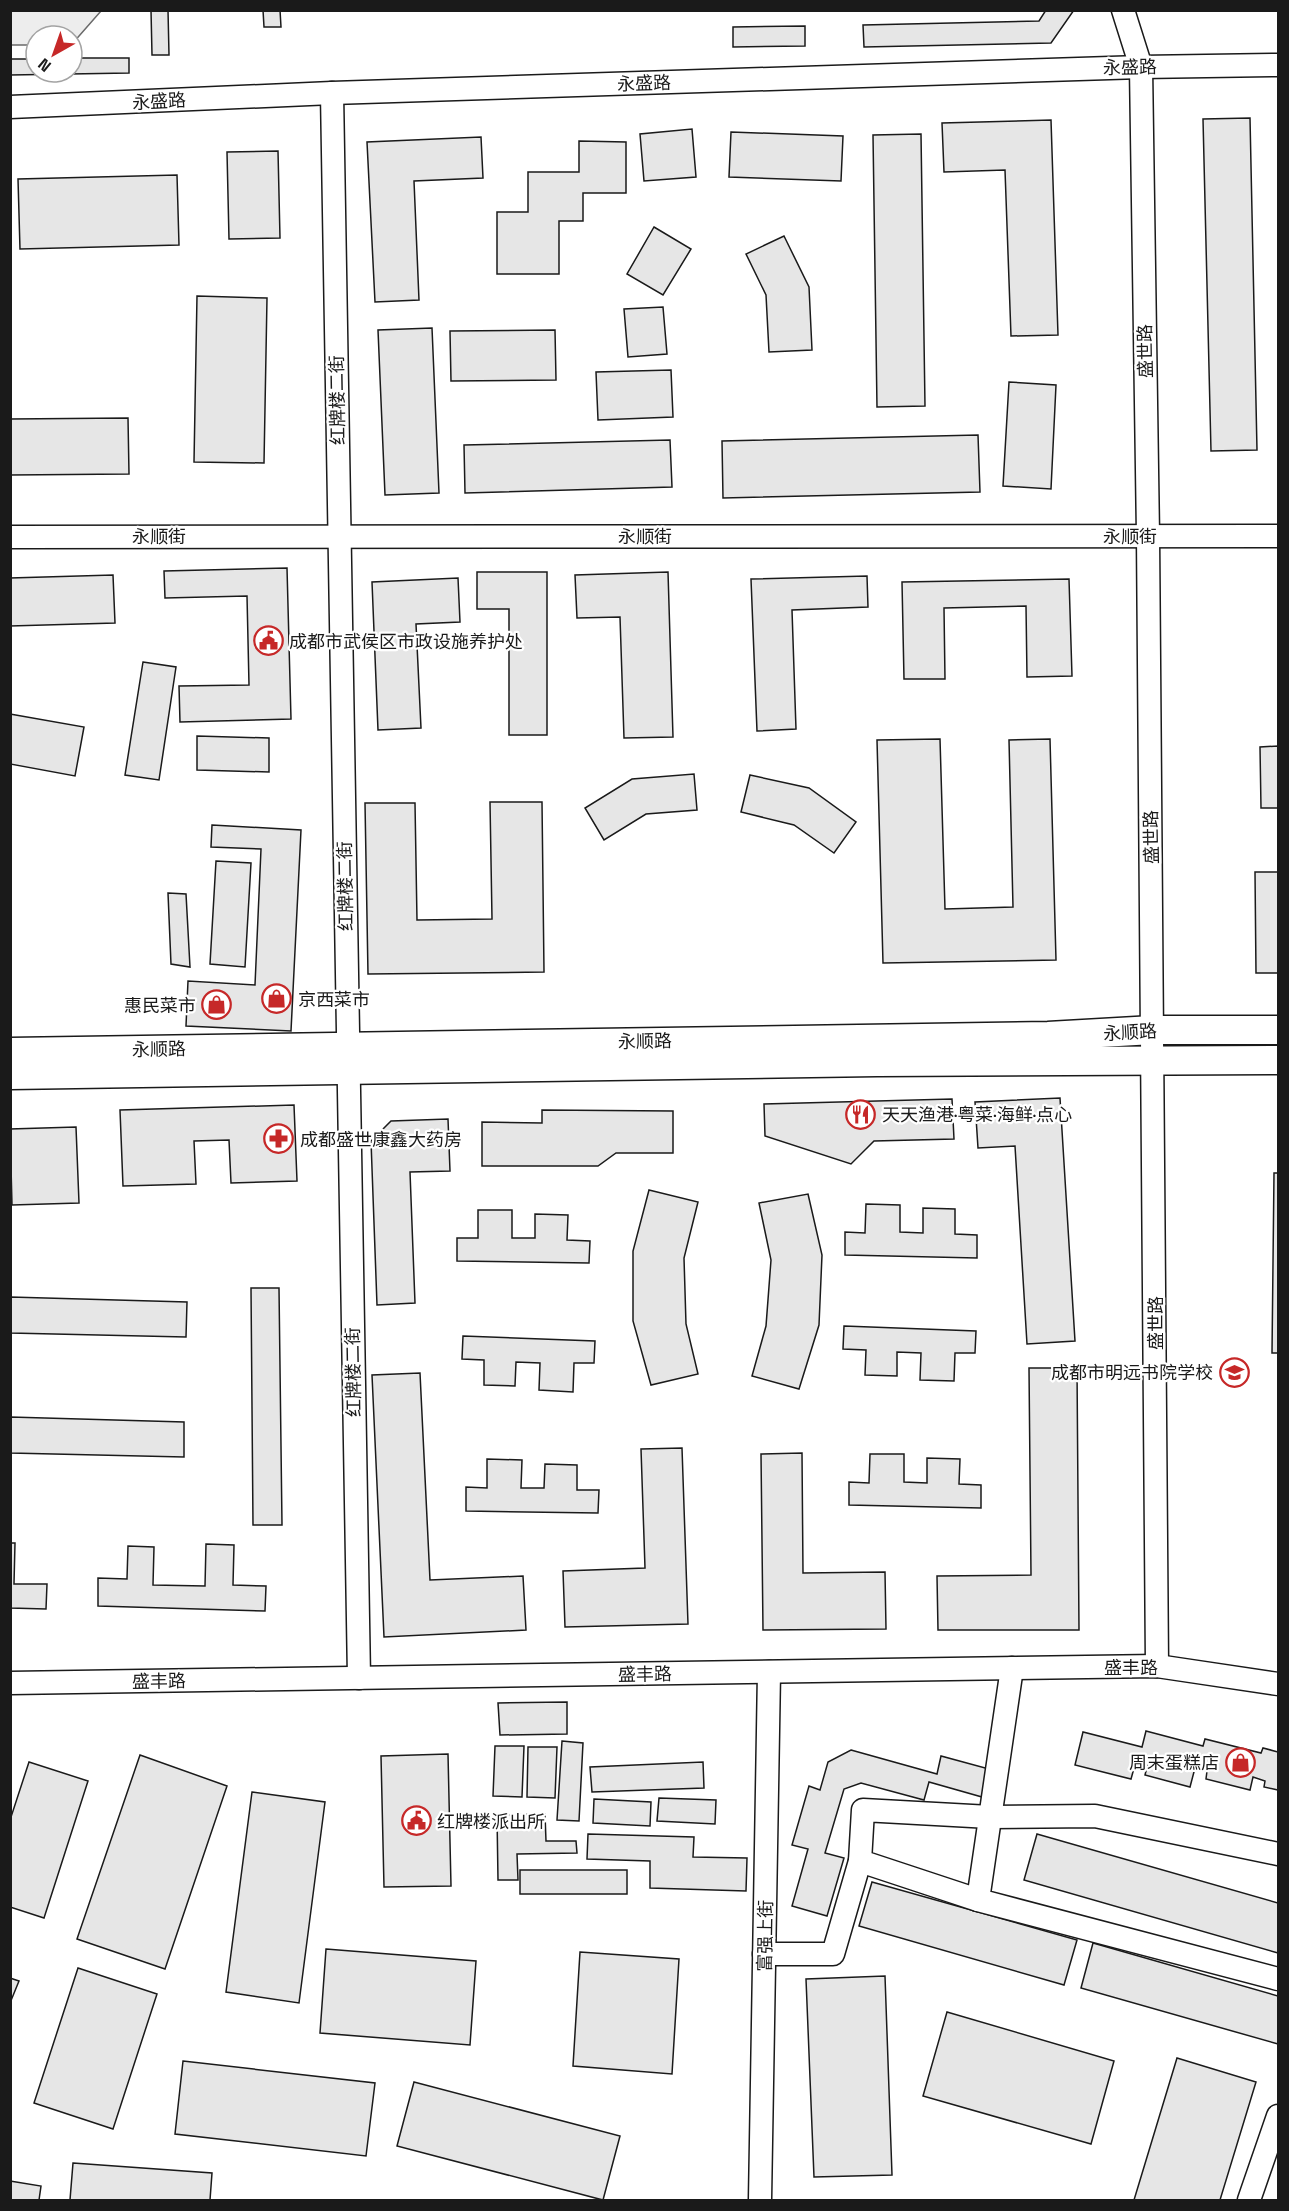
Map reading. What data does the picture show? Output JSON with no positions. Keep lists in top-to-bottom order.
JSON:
{
  "streets": {
    "main road": ["永顺路"],
    "street": [
      "永盛路",
      "盛世路",
      "红牌楼二街",
      "永顺街",
      "盛丰路",
      "富强上街"
    ]
  },
  "crossings": [
    ["永盛路", "盛世路"],
    ["永盛路", "红牌楼二街"],
    ["盛世路", "永顺街"],
    ["盛世路", "永顺路"],
    ["盛世路", "盛丰路"],
    ["红牌楼二街", "永顺街"],
    ["红牌楼二街", "永顺路"],
    ["红牌楼二街", "盛丰路"],
    ["盛丰路", "富强上街"]
  ],
  "places": {
    "public building": ["成都市武侯区市政设施养护处", "红牌楼派出所"],
    "shop": ["京西菜市", "惠民菜市", "周末蛋糕店"],
    "restaurant": ["天天渔港·粤菜·海鲜·点心"],
    "pharmacy": ["成都盛世康鑫大药房"],
    "school or university": ["成都市明远书院学校"]
  },
  "north": "bottom left"
}
